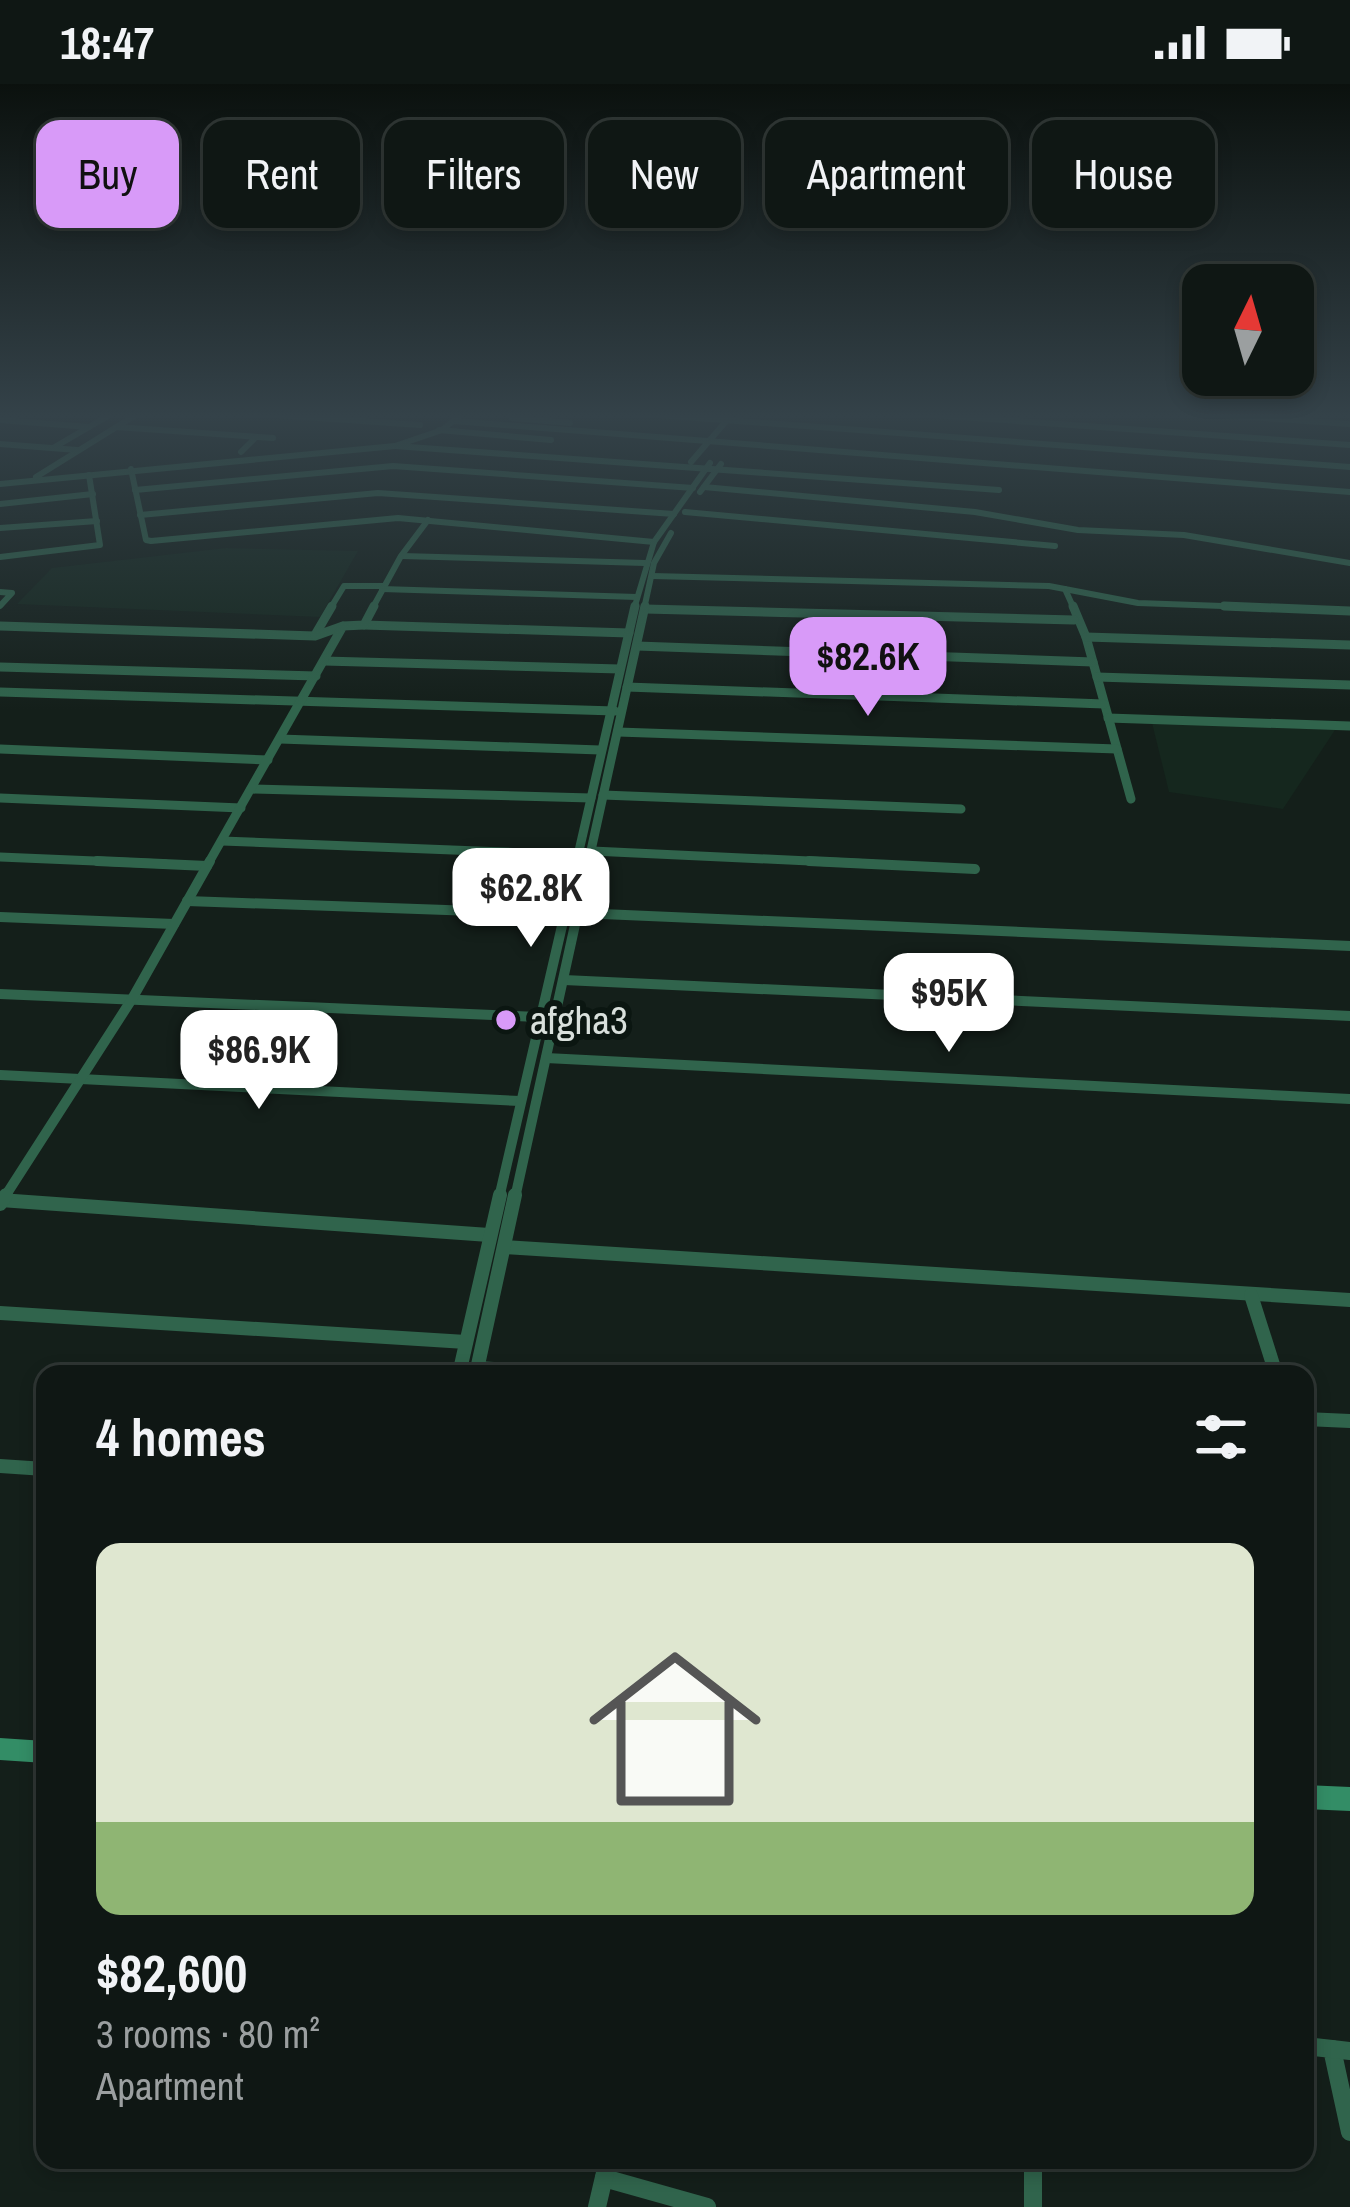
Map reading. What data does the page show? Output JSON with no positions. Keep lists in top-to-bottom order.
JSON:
{
  "places": ["afgha3"],
  "north": "top",
  "page": {
    "status": "18:47",
    "chip": [
      "Buy",
      "Rent",
      "Filters",
      "New",
      "Apartment",
      "House"
    ],
    "price": [
      "$82.6K",
      "$62.8K",
      "$95K",
      "$86.9K"
    ],
    "heading": "4 homes",
    "list": [
      {
        "name": "$82,600",
        "note": "3 rooms · 80 m² · Apartment"
      }
    ]
  }
}
